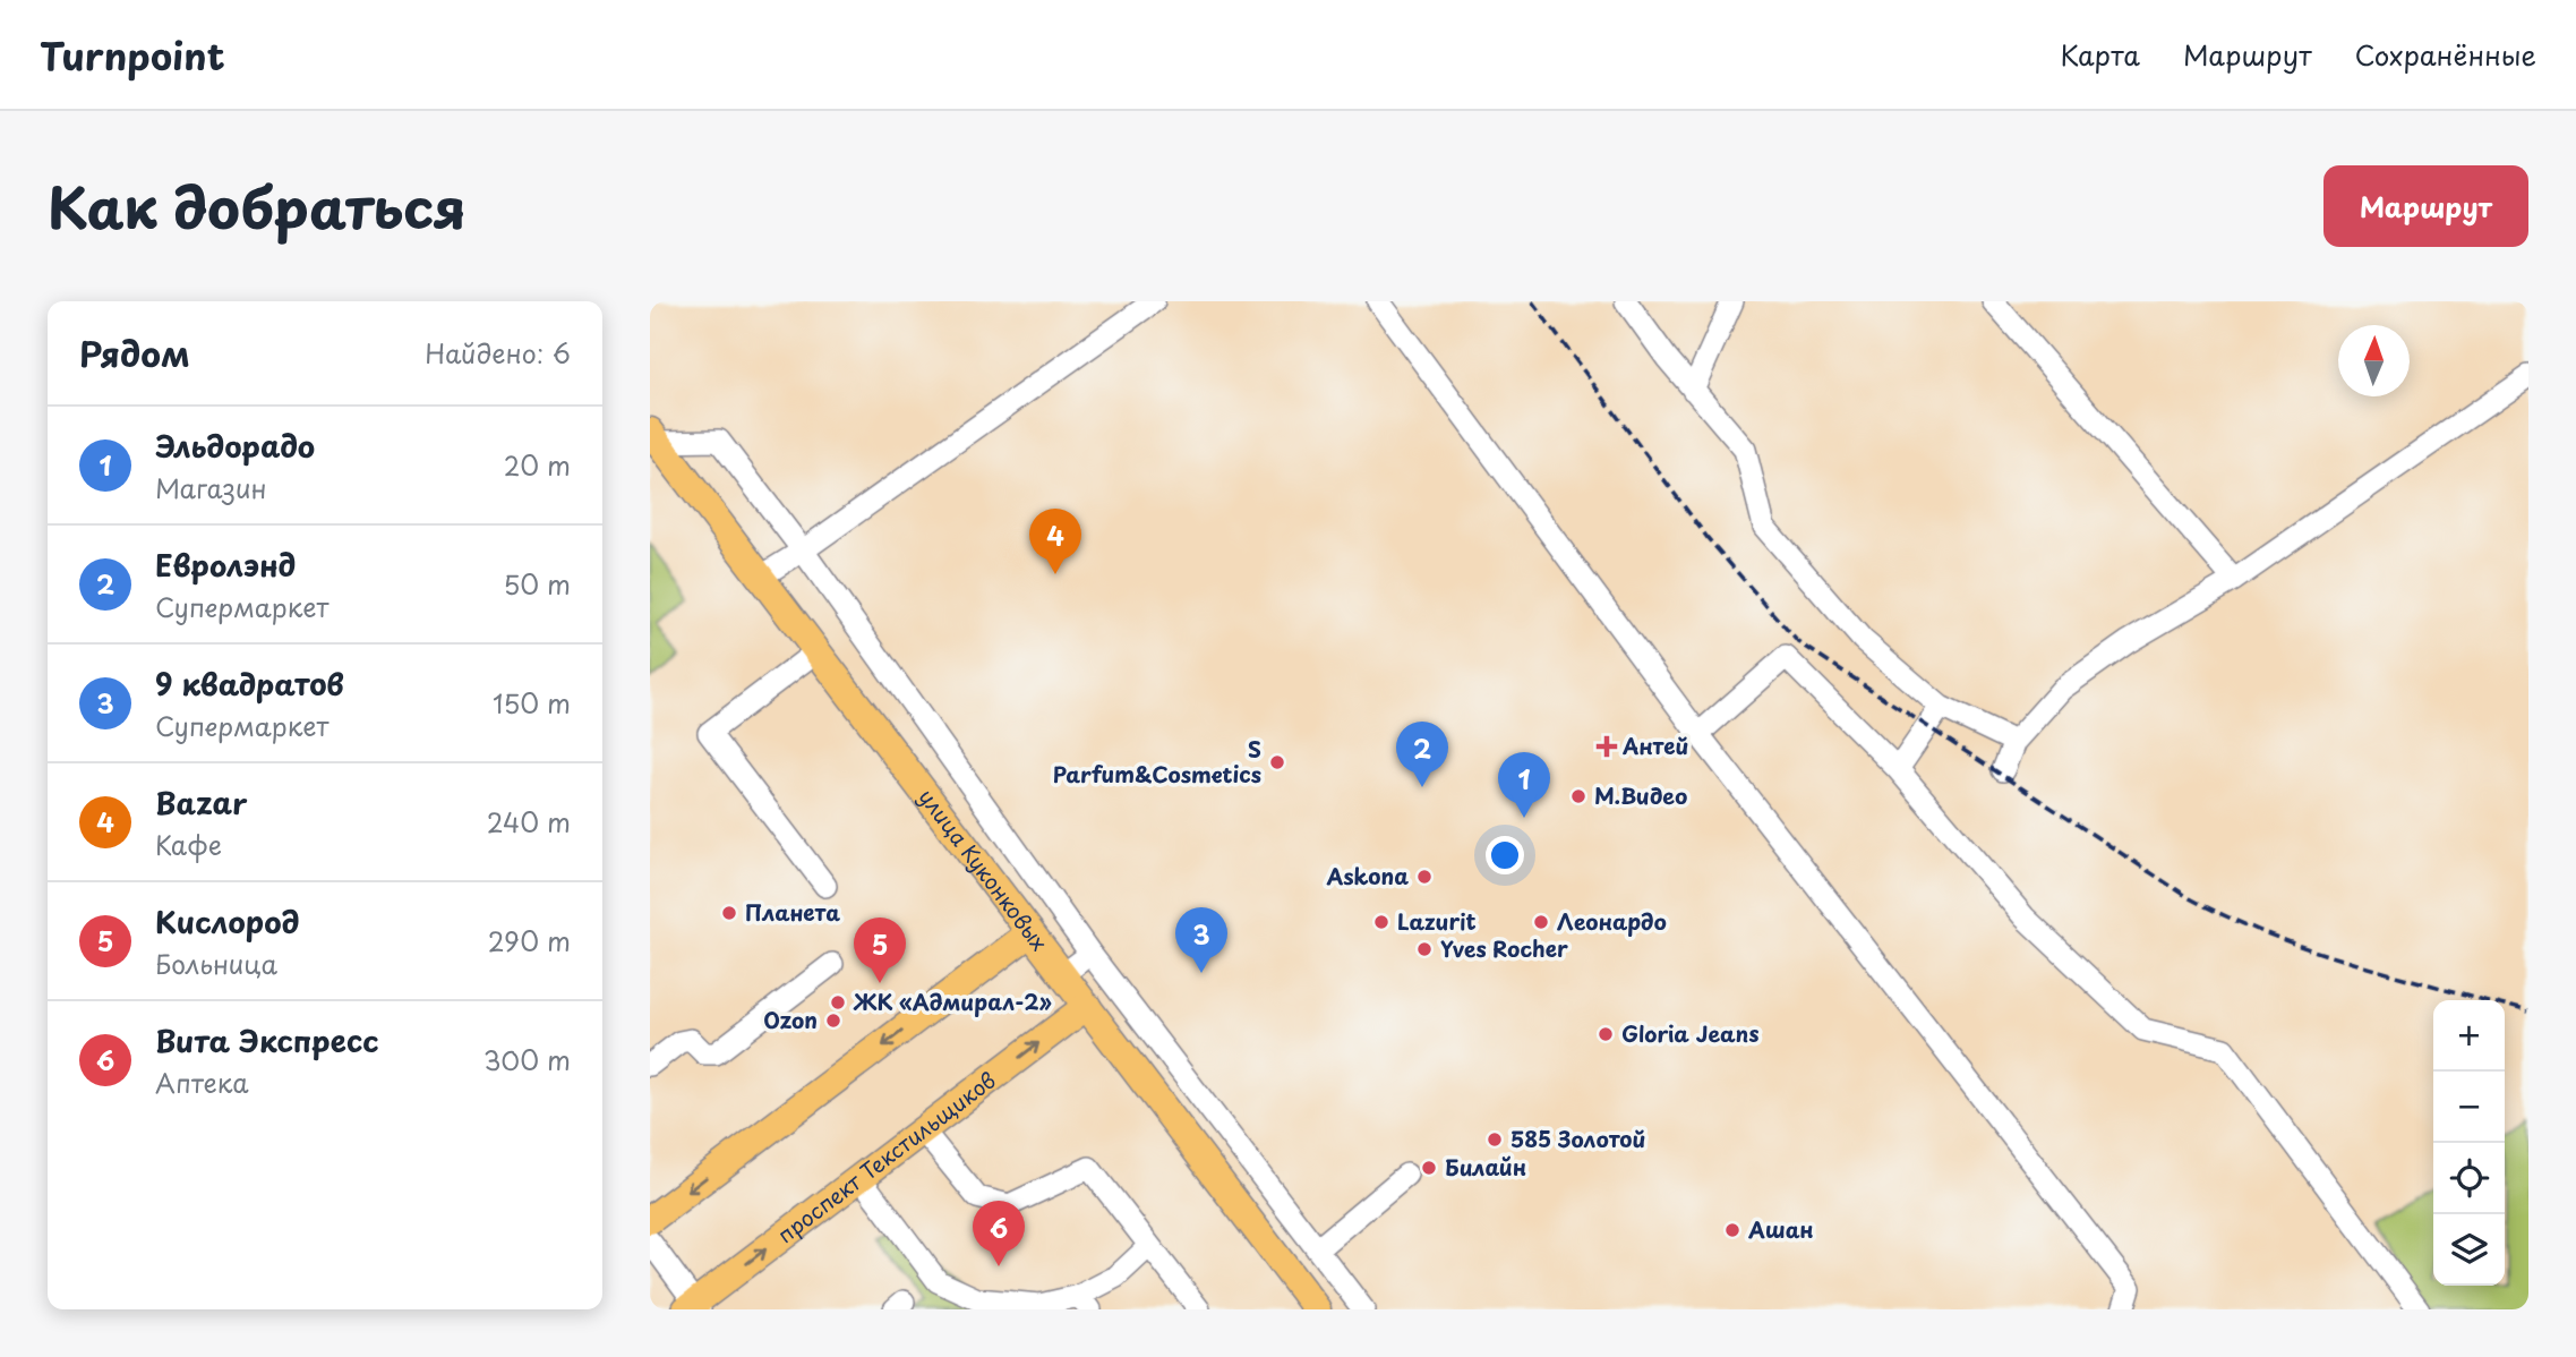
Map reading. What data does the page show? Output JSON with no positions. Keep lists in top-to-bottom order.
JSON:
{
  "streets": {
    "main road": ["улица Куконковых", "проспект Текстильщиков"]
  },
  "crossings": [
    ["улица Куконковых", "проспект Текстильщиков"]
  ],
  "places": {
    "health": ["Антей"],
    "other": [
      "S Parfum&Cosmetics",
      "М.Видео",
      "Askona",
      "Планета",
      "Lazurit",
      "Леонардо",
      "Yves Rocher",
      "ЖК «Адмирал-2»",
      "Ozon",
      "Gloria Jeans",
      "585 Золотой",
      "Билайн",
      "Ашан"
    ]
  },
  "north": "top",
  "page": {
    "header": "Turnpoint",
    "nav": ["Карта", "Маршрут", "Сохранённые"],
    "title": "Как добраться",
    "buttons": "Маршрут",
    "heading": ["Рядом", "Найдено: 6"],
    "list": [
      {
        "mark": "1",
        "name": "Эльдорадо",
        "note": "Магазин",
        "value": "20 m"
      },
      {
        "mark": "2",
        "name": "Евролэнд",
        "note": "Супермаркет",
        "value": "50 m"
      },
      {
        "mark": "3",
        "name": "9 квадратов",
        "note": "Супермаркет",
        "value": "150 m"
      },
      {
        "mark": "4",
        "name": "Bazar",
        "note": "Кафе",
        "value": "240 m"
      },
      {
        "mark": "5",
        "name": "Кислород",
        "note": "Больница",
        "value": "290 m"
      },
      {
        "mark": "6",
        "name": "Вита Экспресс",
        "note": "Аптека",
        "value": "300 m"
      }
    ],
    "pins": [
      "4",
      "2",
      "1",
      "3",
      "5",
      "6"
    ],
    "map_buttons": ["+", "−"]
  }
}
